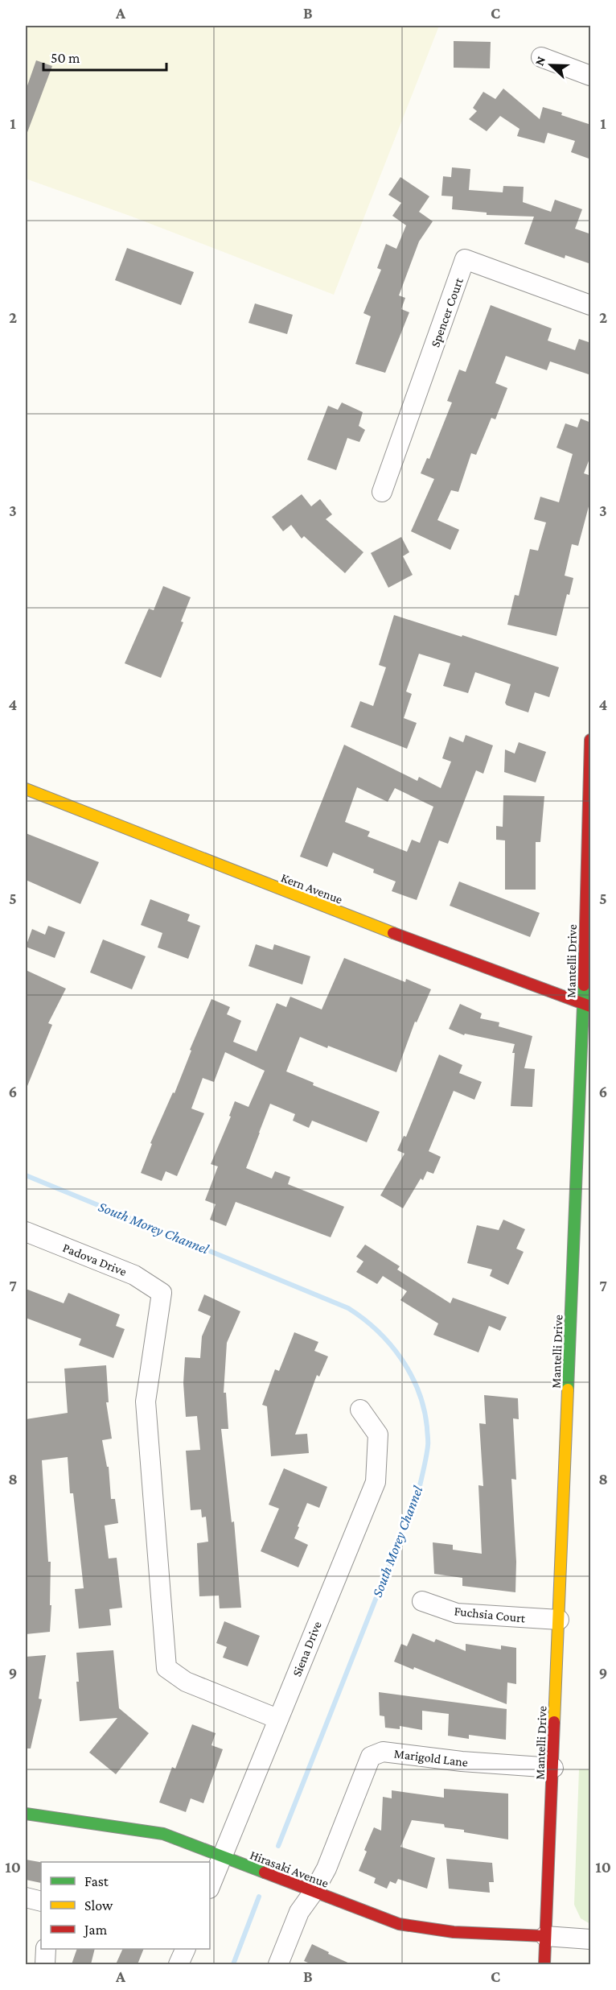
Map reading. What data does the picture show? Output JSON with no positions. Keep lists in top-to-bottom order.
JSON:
{
  "streets": {
    "street": [
      "Spencer Court",
      "Kern Avenue",
      "Mantelli Drive",
      "Padova Drive",
      "Fuchsia Court",
      "Siena Drive",
      "Marigold Lane",
      "Hirasaki Avenue"
    ]
  },
  "crossings": [
    ["Kern Avenue", "Mantelli Drive"],
    ["Mantelli Drive", "Fuchsia Court"],
    ["Mantelli Drive", "Marigold Lane"],
    ["Mantelli Drive", "Hirasaki Avenue"],
    ["Padova Drive", "Siena Drive"],
    ["Siena Drive", "Hirasaki Avenue"],
    ["Marigold Lane", "Hirasaki Avenue"]
  ],
  "water": ["South Morey Channel"],
  "legend": ["Fast", "Slow", "Jam"],
  "scale_bar": "50 m",
  "north": "left",
  "grid": {
    "columns": ["A", "B", "C"],
    "rows": [
      "1",
      "2",
      "3",
      "4",
      "5",
      "6",
      "7",
      "8",
      "9",
      "10"
    ]
  }
}
